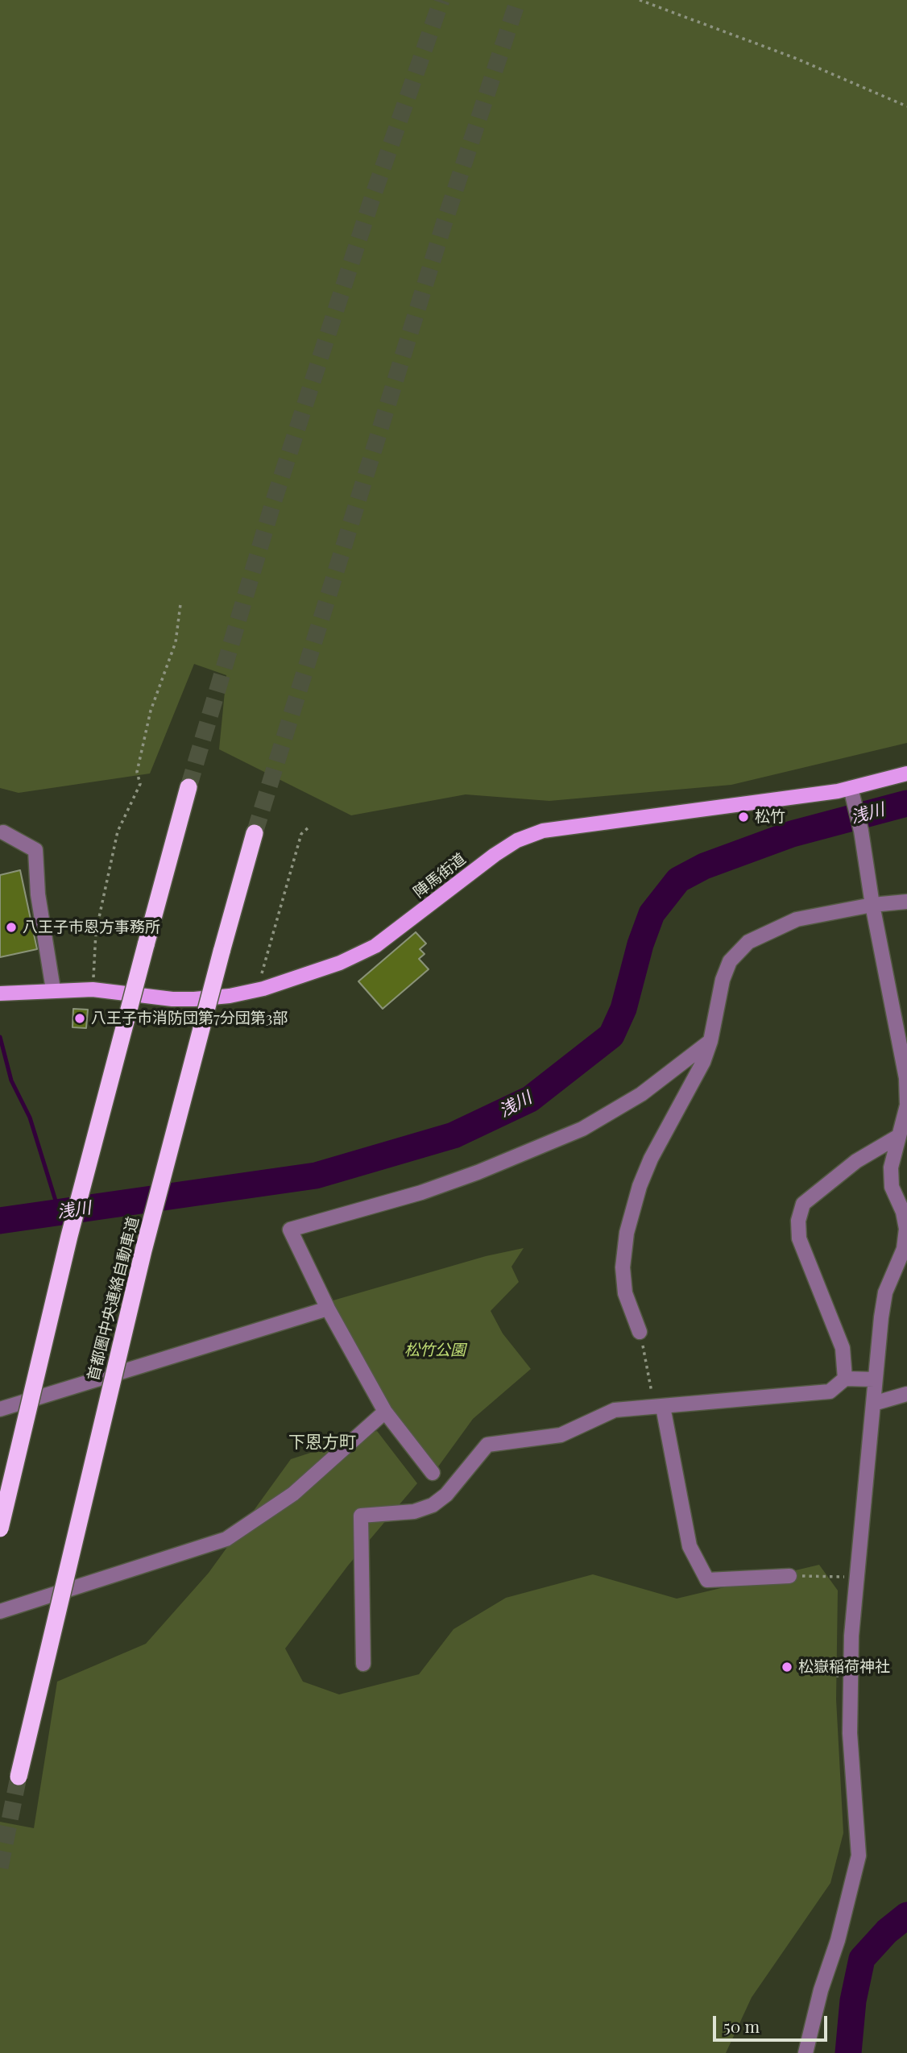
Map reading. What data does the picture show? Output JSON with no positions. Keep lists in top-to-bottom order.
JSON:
{
  "streets": {
    "highway": ["首都圏中央連絡自動車道"],
    "main road": ["陣馬街道"]
  },
  "districts": ["下恩方町"],
  "water": ["浅川"],
  "parks": ["松竹公園"],
  "places": [
    "松竹",
    "八王子市恩方事務所",
    "八王子市消防団第7分団第3部",
    "松嶽稲荷神社"
  ],
  "scale_bar": "50 m"
}
